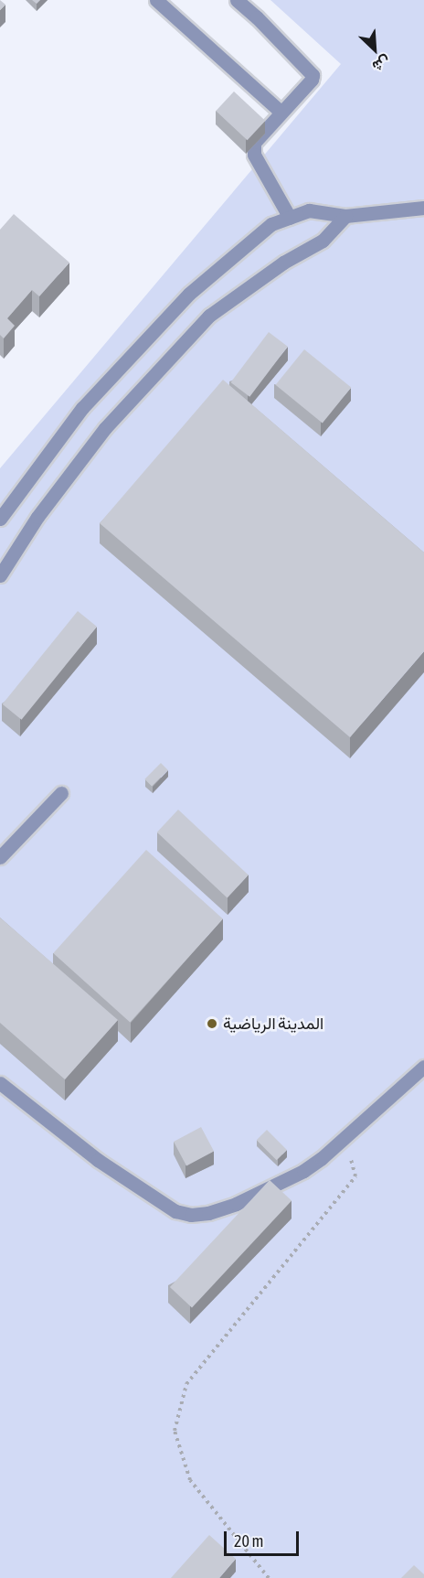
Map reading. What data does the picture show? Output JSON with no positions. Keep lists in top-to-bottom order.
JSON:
{
  "places": ["المدينة الرياضية"],
  "scale_bar": "20 m",
  "north": "bottom right"
}
